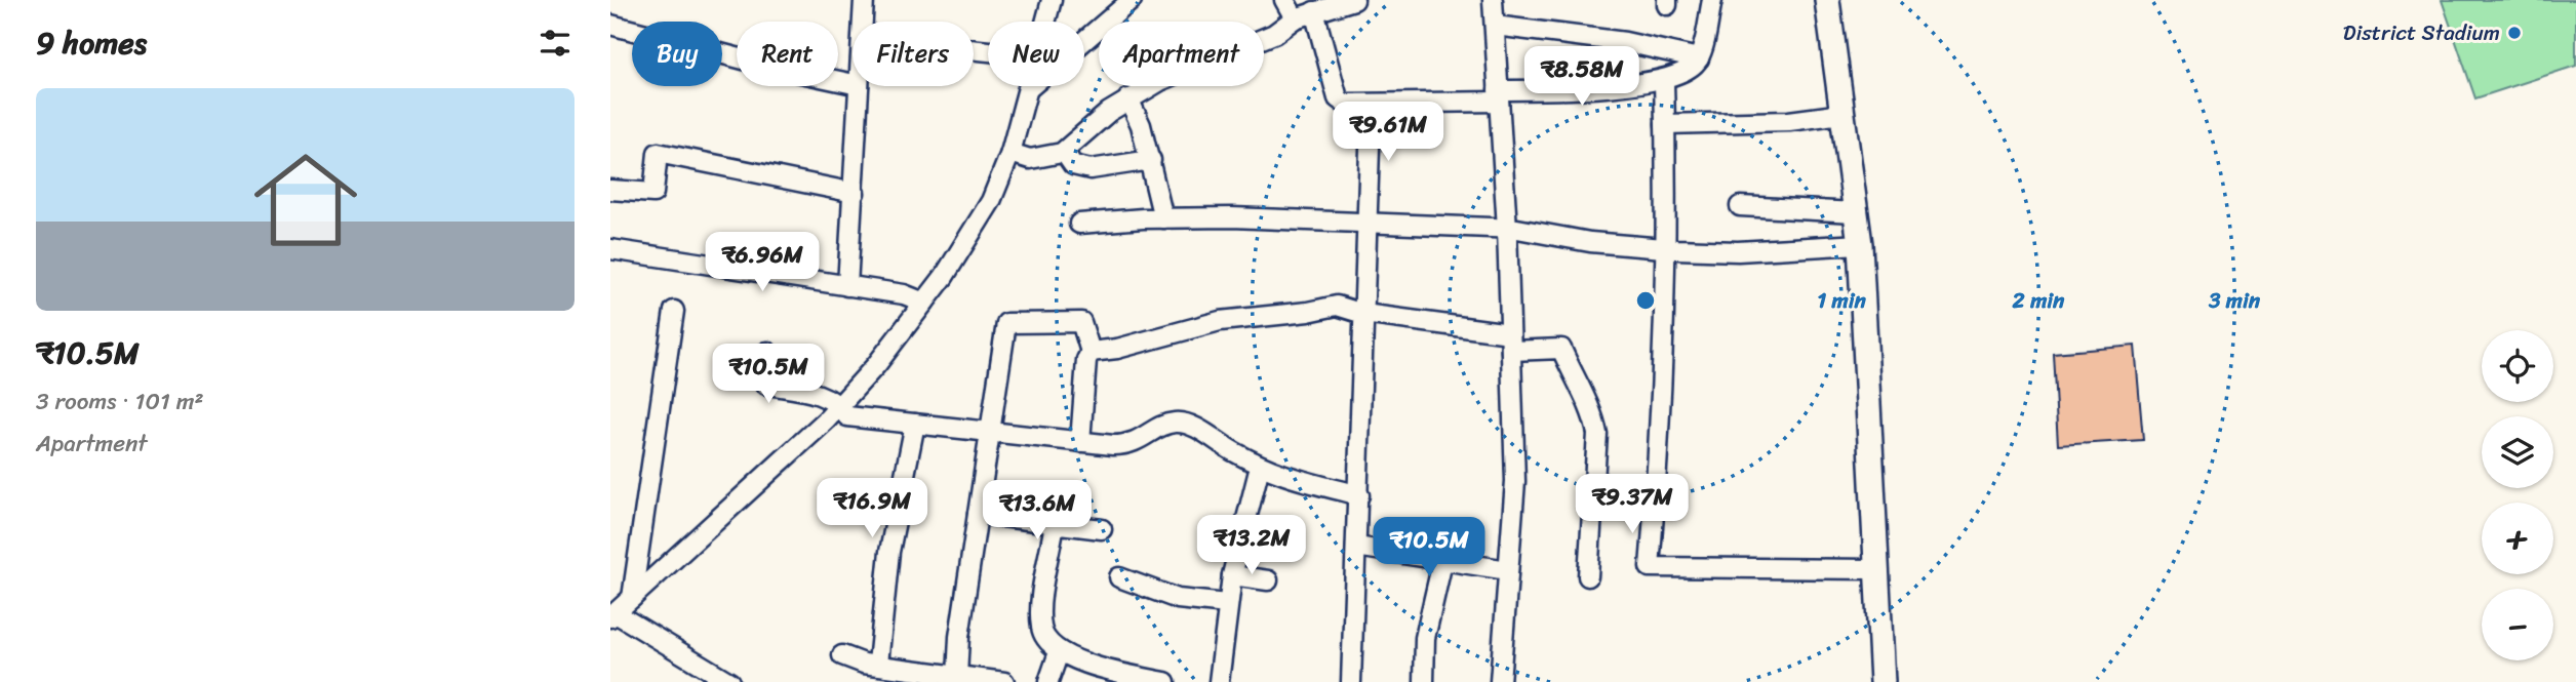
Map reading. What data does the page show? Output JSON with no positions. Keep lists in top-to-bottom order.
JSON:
{
  "places": ["District Stadium"],
  "page": {
    "heading": "9 homes",
    "chip": [
      "Buy",
      "Rent",
      "Filters",
      "New",
      "Apartment"
    ],
    "price": [
      "₹8.58M",
      "₹9.61M",
      "₹6.96M",
      "₹10.5M",
      "₹9.37M",
      "₹16.9M",
      "₹13.6M",
      "₹13.2M",
      "₹10.5M"
    ],
    "list": [
      {
        "name": "₹10.5M",
        "note": "3 rooms · 101 m² · Apartment"
      }
    ],
    "map_buttons": ["+", "−"]
  },
  "rings": ["1 min", "2 min", "3 min"]
}
